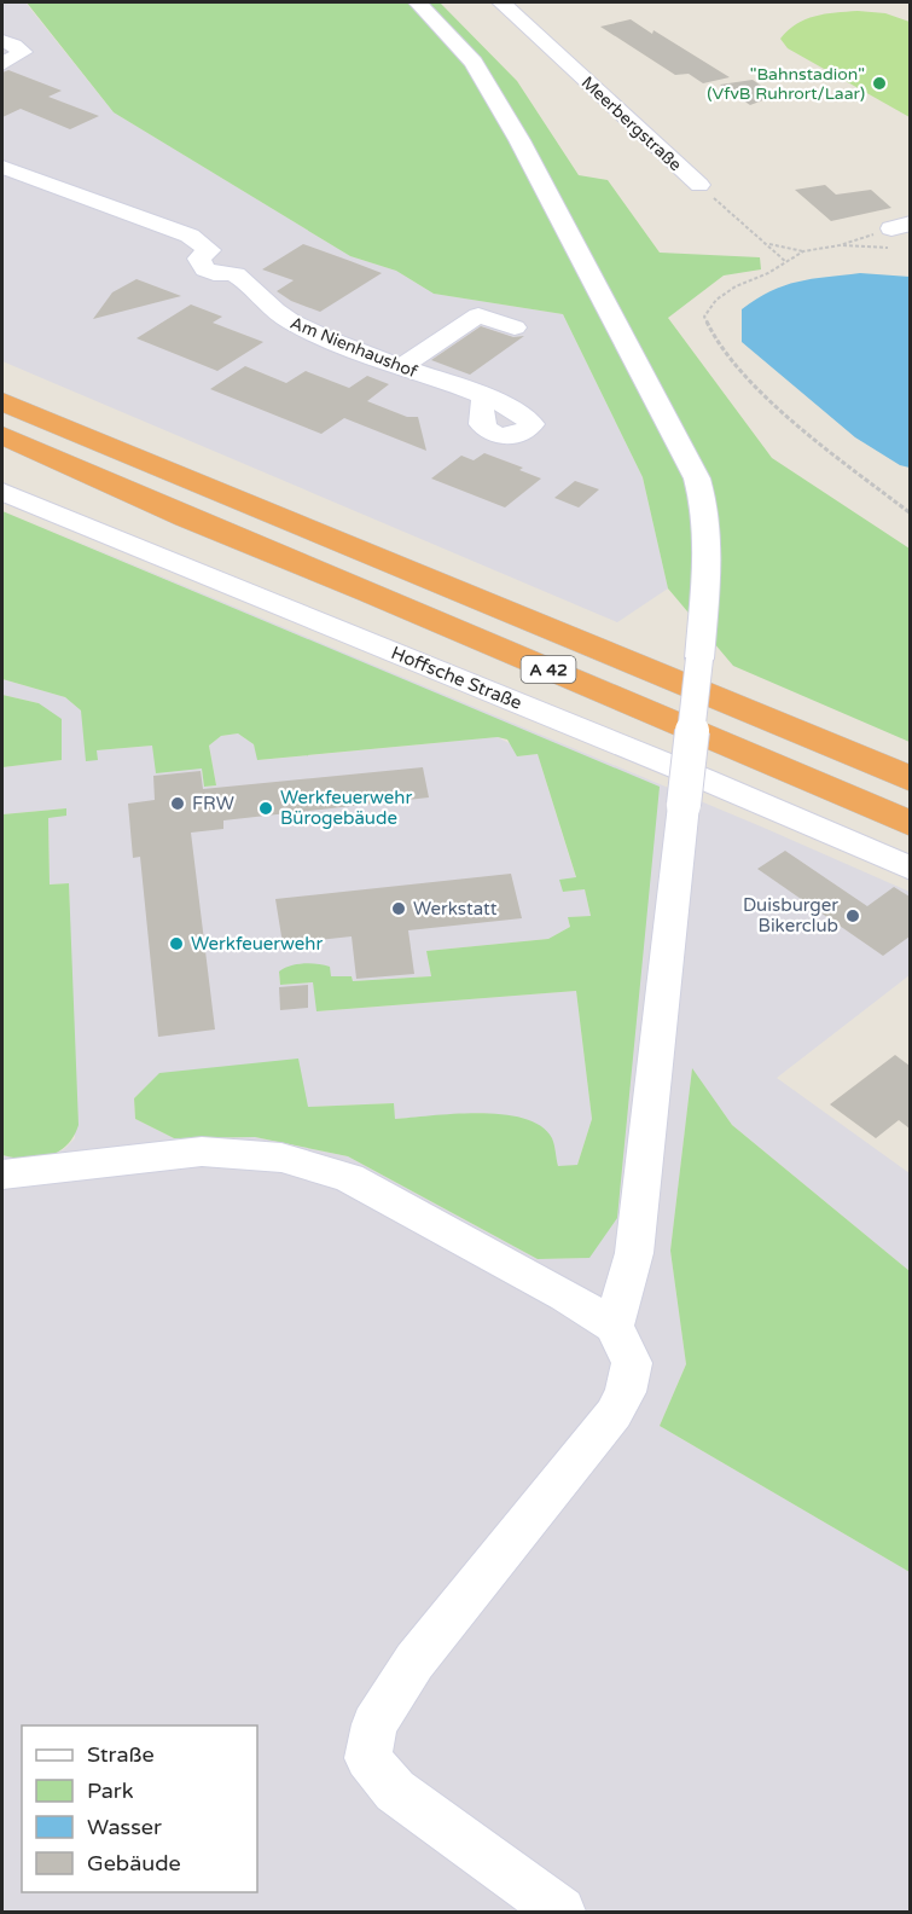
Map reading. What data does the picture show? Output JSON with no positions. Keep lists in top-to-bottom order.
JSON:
{
  "streets": {
    "highway": ["A 42"],
    "street": ["Meerbergstraße", "Am Nienhaushof", "Hoffsche Straße"]
  },
  "places": [
    "\"Bahnstadion\" (VfvB Ruhrort/Laar)",
    "FRW",
    "Werkfeuerwehr Bürogebäude",
    "Werkstatt",
    "Duisburger Bikerclub",
    "Werkfeuerwehr"
  ],
  "legend": [
    "Straße",
    "Park",
    "Wasser",
    "Gebäude"
  ]
}
